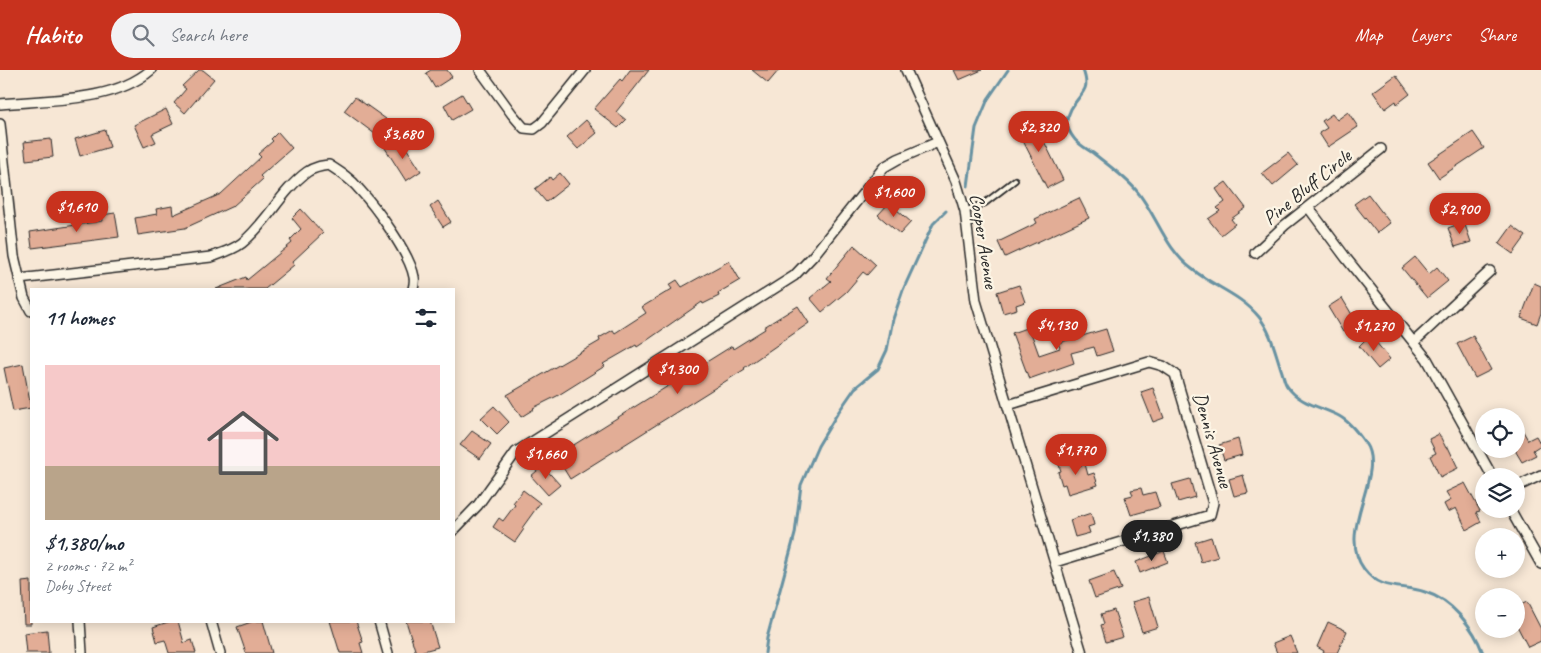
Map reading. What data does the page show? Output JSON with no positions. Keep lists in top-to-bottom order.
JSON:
{
  "streets": {
    "street": ["Pine Bluff Circle", "Cooper Avenue", "Dennis Avenue"]
  },
  "crossings": [
    ["Cooper Avenue", "Dennis Avenue"]
  ],
  "page": {
    "header": "Habito",
    "search": "Search here",
    "nav": ["Map", "Layers", "Share"],
    "price": [
      "$2,320",
      "$3,680",
      "$1,600",
      "$1,610",
      "$2,900",
      "$4,130",
      "$1,270",
      "$1,300",
      "$1,770",
      "$1,660",
      "$1,380"
    ],
    "heading": "11 homes",
    "list": [
      {
        "name": "$1,380/mo",
        "note": "2 rooms · 72 m² · Doby Street"
      }
    ],
    "map_buttons": ["+", "−"]
  }
}
